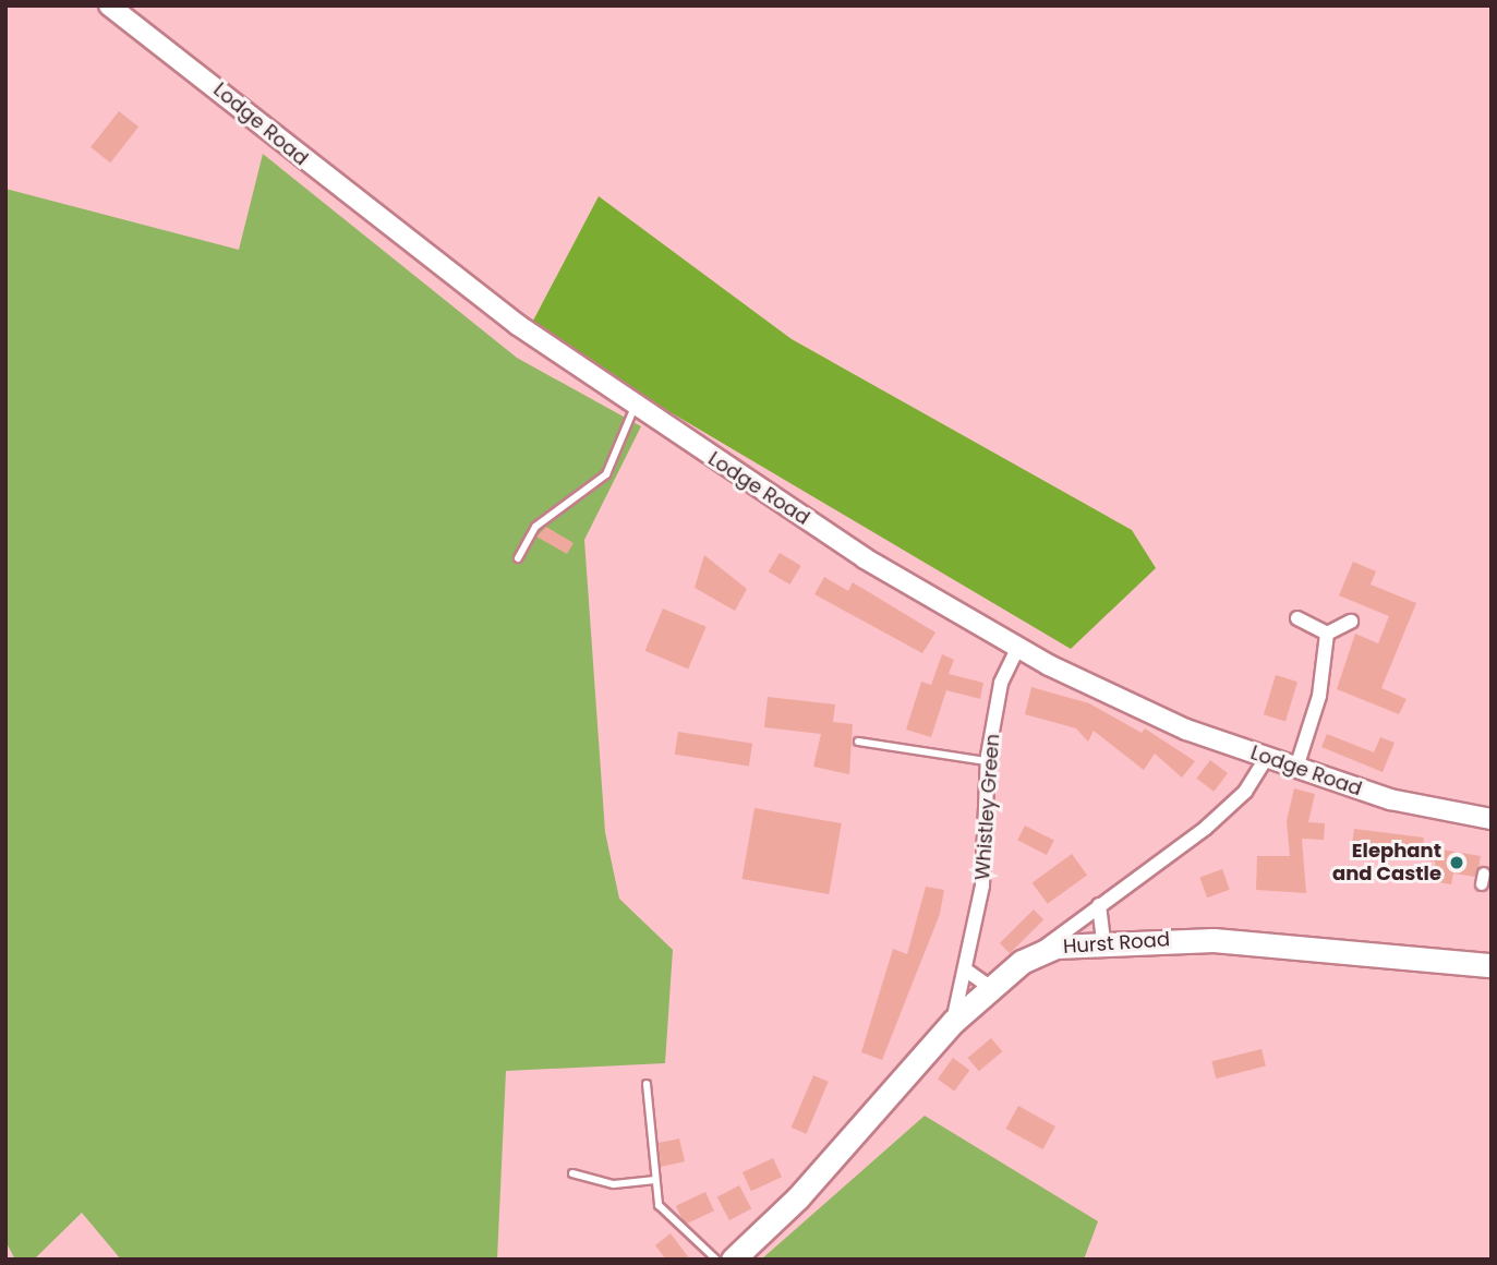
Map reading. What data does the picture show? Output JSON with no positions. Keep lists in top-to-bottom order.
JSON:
{
  "streets": {
    "main road": ["Lodge Road", "Hurst Road"],
    "street": ["Whistley Green"]
  },
  "crossings": [
    ["Lodge Road", "Whistley Green"],
    ["Whistley Green", "Hurst Road"]
  ],
  "places": ["Elephant and Castle"]
}
